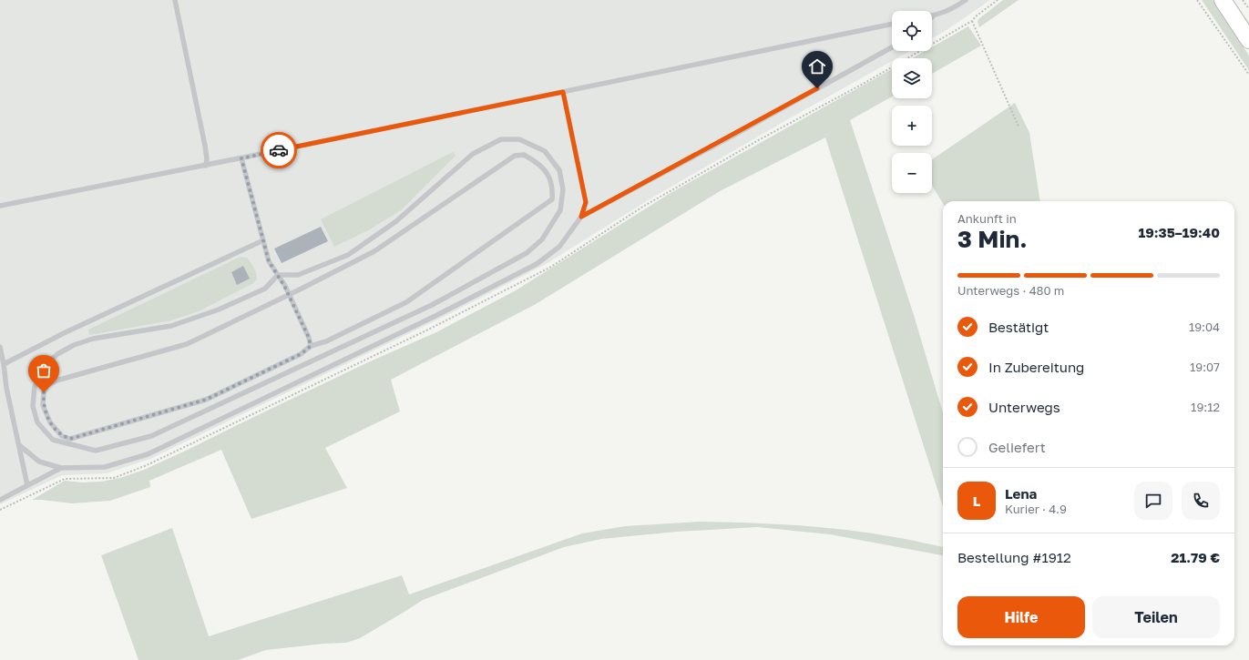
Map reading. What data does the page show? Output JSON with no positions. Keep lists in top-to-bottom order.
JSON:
{
  "page": {
    "map_buttons": ["+", "−"],
    "heading": ["3 Min.", "Ankunft in", "19:35–19:40"],
    "panel": [
      "Lena",
      "Kurier · 4.9",
      "Bestellung #1912",
      "21.79 €"
    ],
    "bar": "Unterwegs · 480 m",
    "list": [
      ["Bestätigt", "19:04"],
      ["In Zubereitung", "19:07"],
      ["Unterwegs", "19:12"],
      "Geliefert"
    ],
    "round": "L",
    "buttons": ["Hilfe", "Teilen"]
  }
}
